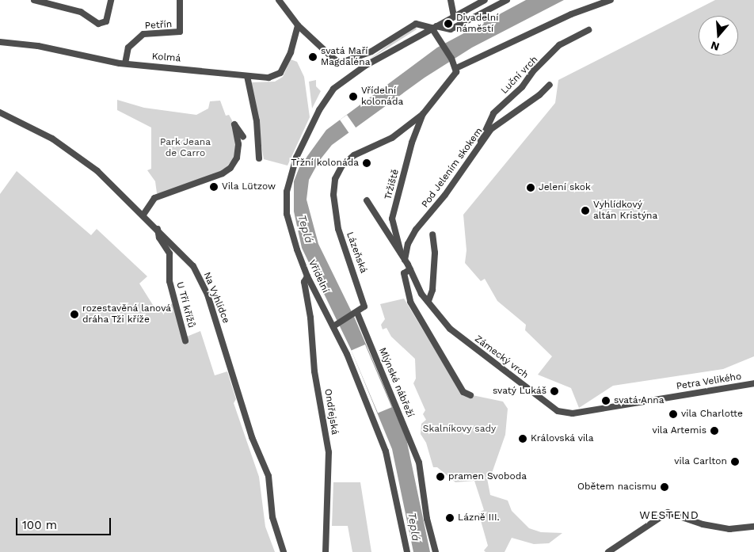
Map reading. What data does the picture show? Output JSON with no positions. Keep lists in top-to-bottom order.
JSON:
{
  "streets": {
    "street": [
      "Petřín",
      "Kolmá",
      "Luční vrch",
      "Pod Jelením skokem",
      "Tržiště",
      "Lázeňská",
      "Vřídelní",
      "Na Vyhlídce",
      "U Tří křížů",
      "Zámecký vrch",
      "Petra Velikého",
      "Mlýnské nábřeží",
      "Ondřejská"
    ]
  },
  "crossings": [
    ["Petřín", "Kolmá"],
    ["Luční vrch", "Pod Jelením skokem"],
    ["Pod Jelením skokem", "Tržiště"],
    ["Pod Jelením skokem", "Zámecký vrch"],
    ["Tržiště", "Lázeňská"],
    ["Tržiště", "Zámecký vrch"],
    ["Lázeňská", "Mlýnské nábřeží"],
    ["Vřídelní", "Ondřejská"],
    ["Na Vyhlídce", "U Tří křížů"],
    ["Zámecký vrch", "Petra Velikého"]
  ],
  "districts": ["WESTEND"],
  "water": ["Teplá"],
  "parks": ["Park Jeana de Carro", "Skalníkovy sady"],
  "places": [
    "Divadelní náměstí",
    "svatá Maří Magdaléna",
    "Vřídelní kolonáda",
    "Tržní kolonáda",
    "Vila Lützow",
    "Jelení skok",
    "Vyhlídkový altán Kristýna",
    "rozestavěná lanová dráha Tži kříže",
    "svatý Lukáš",
    "svatá Anna",
    "vila Charlotte",
    "vila Artemis",
    "Královská vila",
    "vila Carlton",
    "pramen Svoboda",
    "Obětem nacismu",
    "Lázně III."
  ],
  "scale_bar": "100 m",
  "north": "bottom"
}
